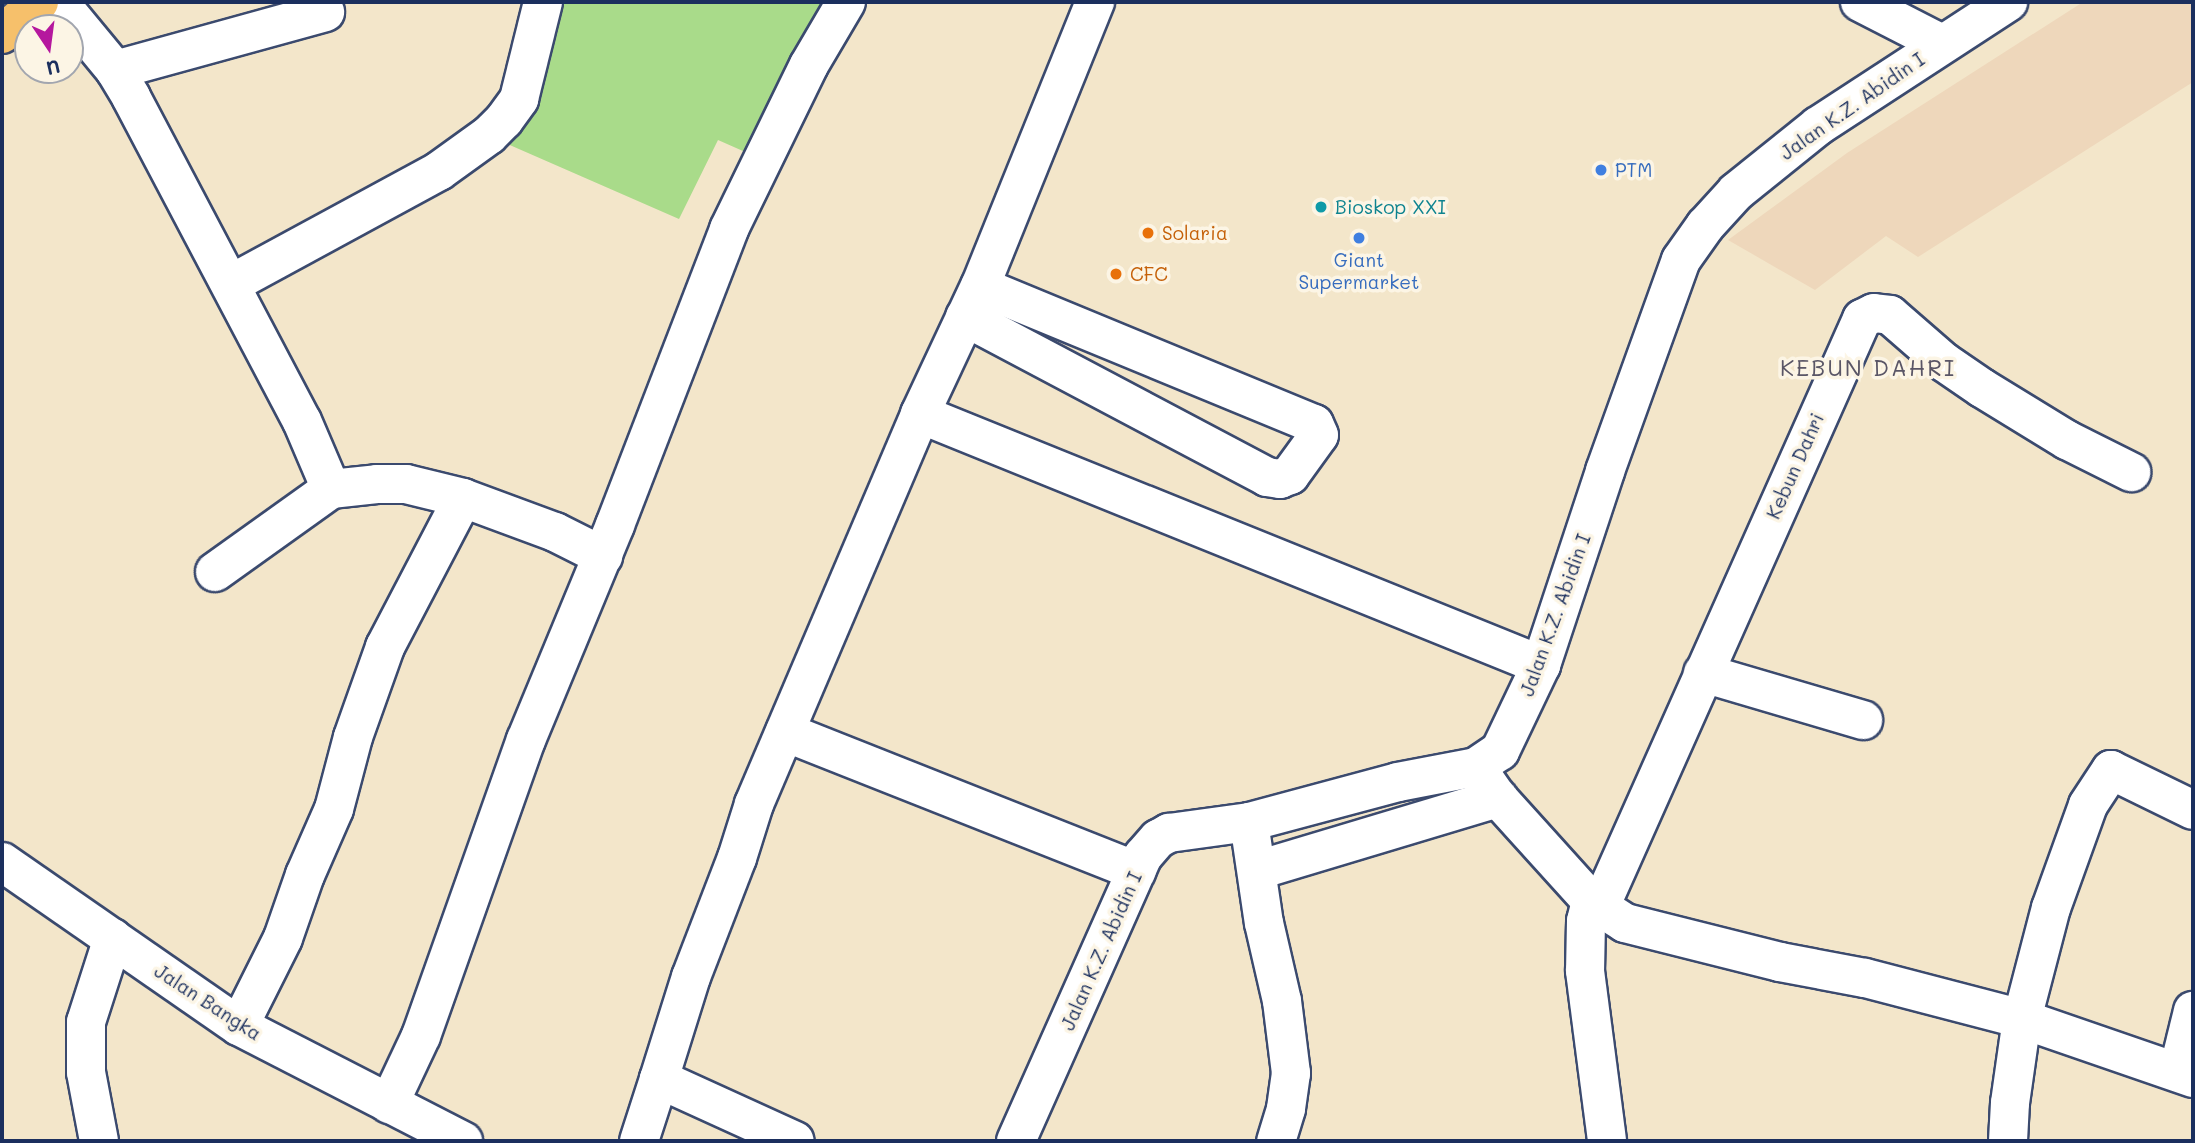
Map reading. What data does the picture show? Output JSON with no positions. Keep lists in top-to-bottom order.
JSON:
{
  "streets": {
    "street": ["Jalan K.Z. Abidin I", "Kebun Dahri", "Jalan Bangka"]
  },
  "districts": ["KEBUN DAHRI"],
  "places": [
    "PTM",
    "Bioskop XXI",
    "Solaria",
    "Giant Supermarket",
    "CFC"
  ],
  "north": "bottom"
}
